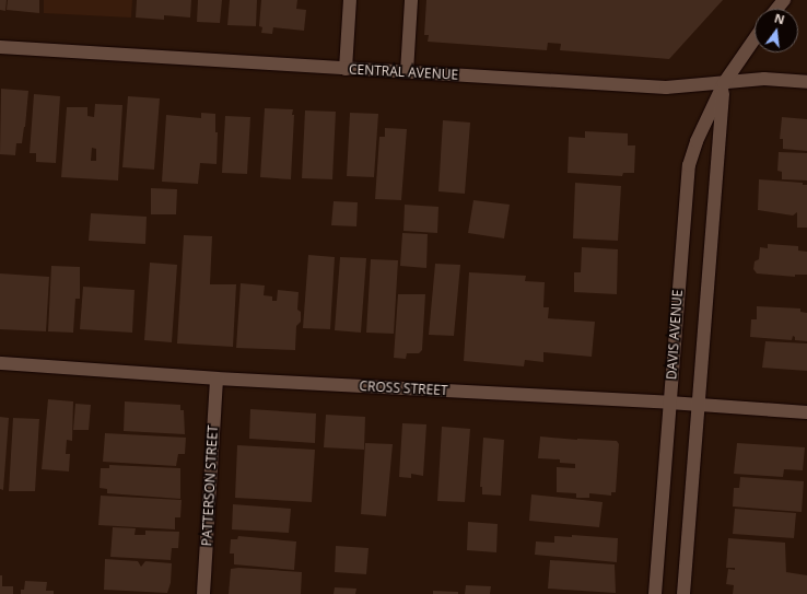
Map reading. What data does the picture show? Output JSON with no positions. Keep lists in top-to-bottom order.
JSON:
{
  "streets": {
    "street": [
      "CENTRAL AVENUE",
      "DAVIS AVENUE",
      "CROSS STREET",
      "PATTERSON STREET"
    ]
  },
  "crossings": [
    ["CENTRAL AVENUE", "DAVIS AVENUE"],
    ["DAVIS AVENUE", "CROSS STREET"],
    ["CROSS STREET", "PATTERSON STREET"]
  ],
  "north": "top"
}
